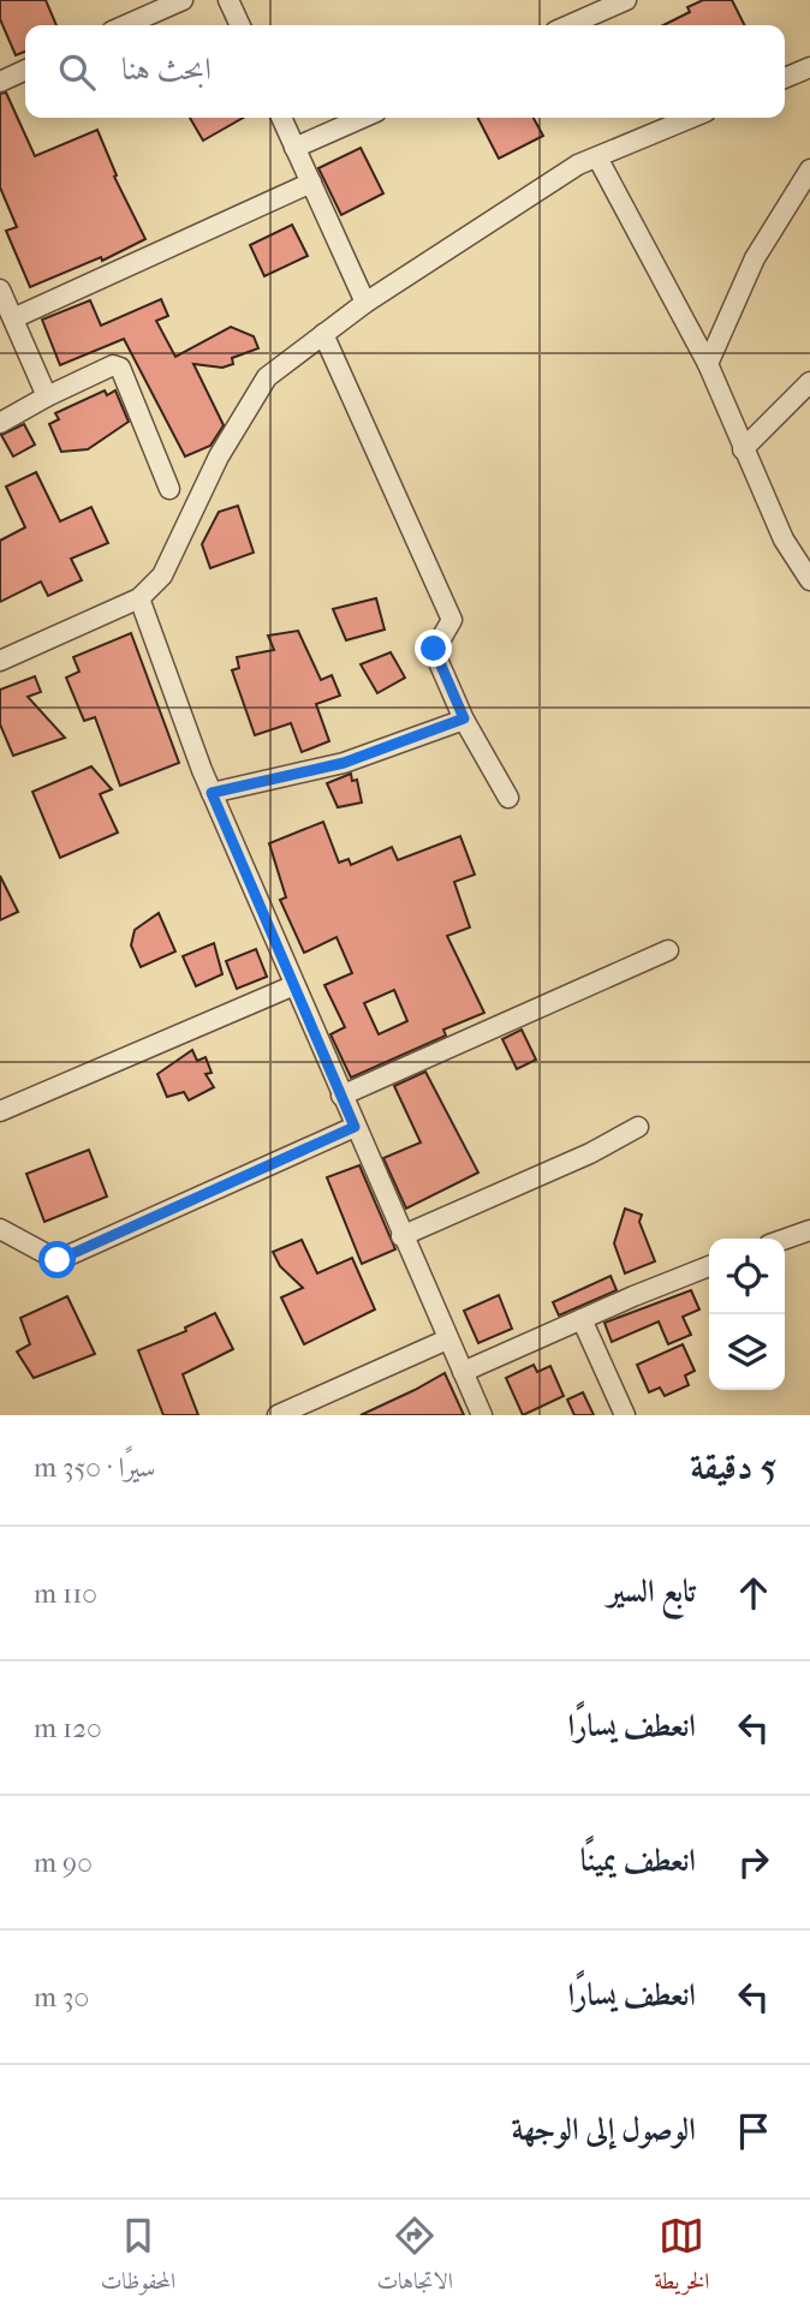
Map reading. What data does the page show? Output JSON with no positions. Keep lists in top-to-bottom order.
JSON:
{
  "page": {
    "search": "ابحث هنا",
    "heading": ["5 دقيقة", "سيرًا · 350 m"],
    "list": [
      ["تابع السير", "110 m"],
      ["انعطف يسارًا", "120 m"],
      ["انعطف يمينًا", "90 m"],
      ["انعطف يسارًا", "30 m"],
      "الوصول إلى الوجهة"
    ],
    "nav": ["الخريطة", "الاتجاهات", "المحفوظات"]
  }
}
